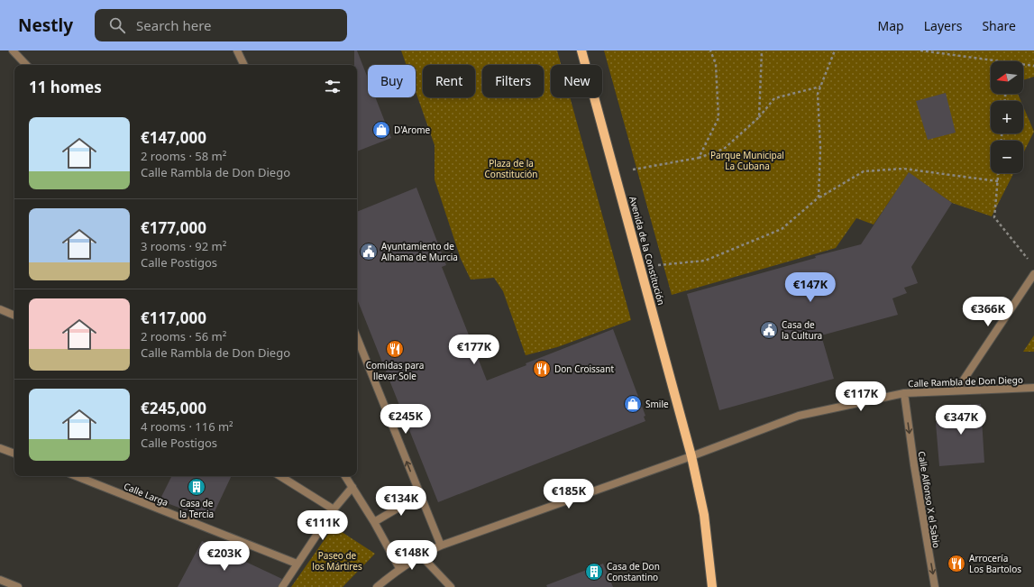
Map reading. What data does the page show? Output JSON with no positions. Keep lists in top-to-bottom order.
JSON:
{
  "streets": {
    "main road": ["Avenida de la Constitución"],
    "street": ["Calle Rambla de Don Diego", "Calle Larga", "Calle Alfonso X el Sabio"]
  },
  "crossings": [
    ["Avenida de la Constitución", "Calle Rambla de Don Diego"],
    ["Calle Rambla de Don Diego", "Calle Alfonso X el Sabio"]
  ],
  "one_way": ["Calle Alfonso X el Sabio"],
  "parks": ["Parque Municipal La Cubana", "Plaza de la Constitución", "Paseo de los Mártires"],
  "places": {
    "shop": ["D'Arome", "Smile"],
    "public building": ["Ayuntamiento de Alhama de Murcia", "Casa de la Cultura"],
    "restaurant": ["Comidas para llevar Sole", "Don Croissant", "Arrocería Los Bartolos"],
    "building": ["Casa de la Tercia", "Casa de Don Constantino"]
  },
  "north": "left",
  "page": {
    "header": "Nestly",
    "search": "Search here",
    "nav": ["Map", "Layers", "Share"],
    "map_buttons": ["+", "−"],
    "chip": [
      "Buy",
      "Rent",
      "Filters",
      "New"
    ],
    "heading": "11 homes",
    "list": [
      {
        "name": "€147,000",
        "note": "2 rooms · 58 m² · Calle Rambla de Don Diego"
      },
      {
        "name": "€177,000",
        "note": "3 rooms · 92 m² · Calle Postigos"
      },
      {
        "name": "€117,000",
        "note": "2 rooms · 56 m² · Calle Rambla de Don Diego"
      },
      {
        "name": "€245,000",
        "note": "4 rooms · 116 m² · Calle Postigos"
      }
    ],
    "price": [
      "€147K",
      "€366K",
      "€177K",
      "€117K",
      "€245K",
      "€347K",
      "€185K",
      "€134K",
      "€111K",
      "€148K",
      "€203K"
    ]
  }
}
